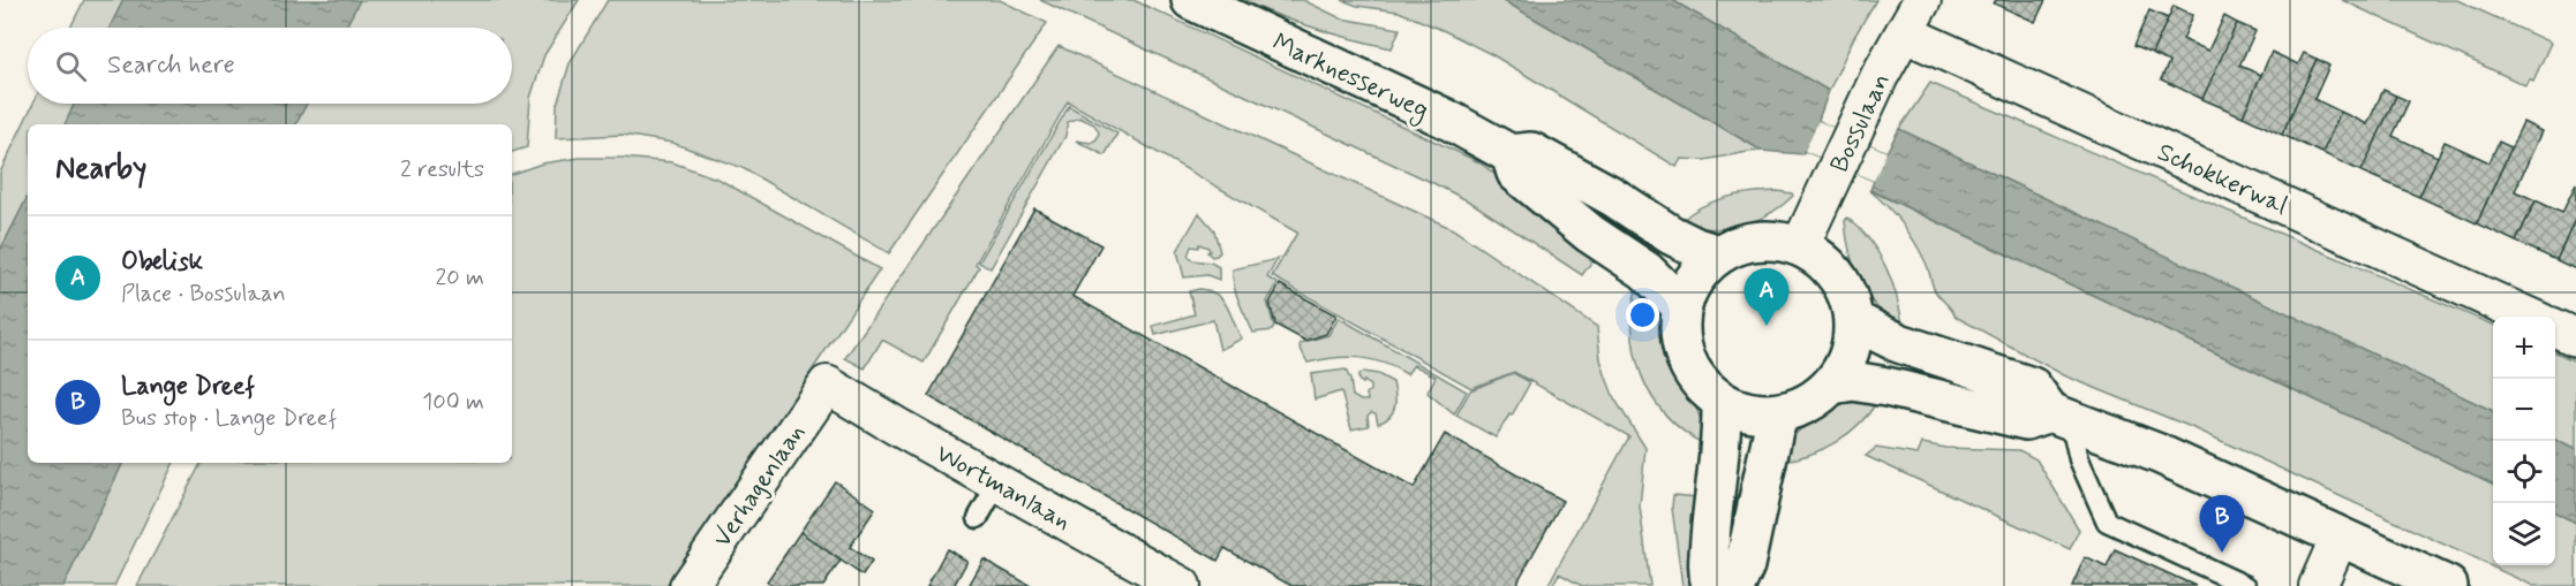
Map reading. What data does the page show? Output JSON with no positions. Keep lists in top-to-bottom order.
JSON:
{
  "streets": {
    "main road": ["Marknesserweg"],
    "street": [
      "Bossulaan",
      "Schokkerwal",
      "Verhagenlaan",
      "Wortmanlaan"
    ]
  },
  "crossings": [
    ["Marknesserweg", "Bossulaan"],
    ["Bossulaan", "Schokkerwal"],
    ["Verhagenlaan", "Wortmanlaan"]
  ],
  "page": {
    "search": "Search here",
    "heading": ["Nearby", "2 results"],
    "list": [
      {
        "mark": "A",
        "name": "Obelisk",
        "note": "Place · Bossulaan",
        "value": "20 m"
      },
      {
        "mark": "B",
        "name": "Lange Dreef",
        "note": "Bus stop · Lange Dreef",
        "value": "100 m"
      }
    ],
    "pins": ["A", "B"],
    "map_buttons": ["+", "−"]
  }
}
